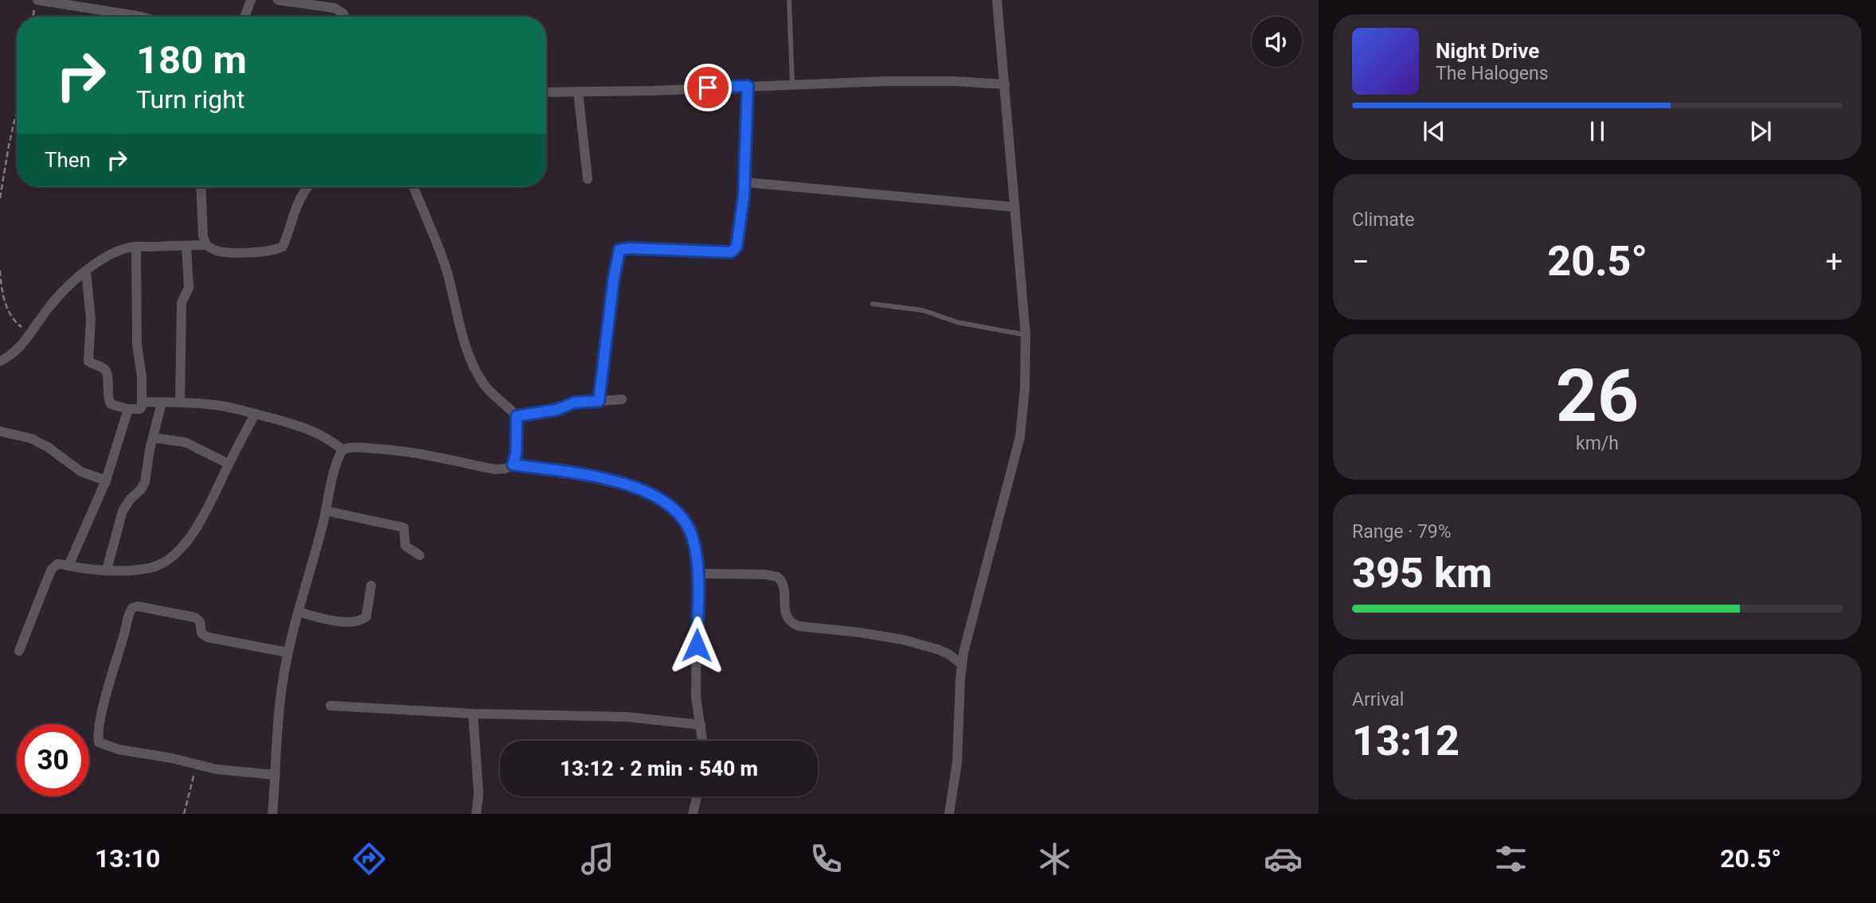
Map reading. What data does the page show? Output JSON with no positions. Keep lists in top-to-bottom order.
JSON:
{
  "page": {
    "turn": ["180 m", "Turn right"],
    "song": ["Night Drive", "The Halogens"],
    "then": "Then",
    "tile": [
      "Climate",
      ["26", "km/h"],
      ["Range · 79%", "395 km"],
      ["Arrival", "13:12"]
    ],
    "heat": ["−", "20.5°", "+"],
    "limit": "30",
    "trip": "13:12 · 2 min · 540 m",
    "tabs": ["13:10", "20.5°"]
  }
}
